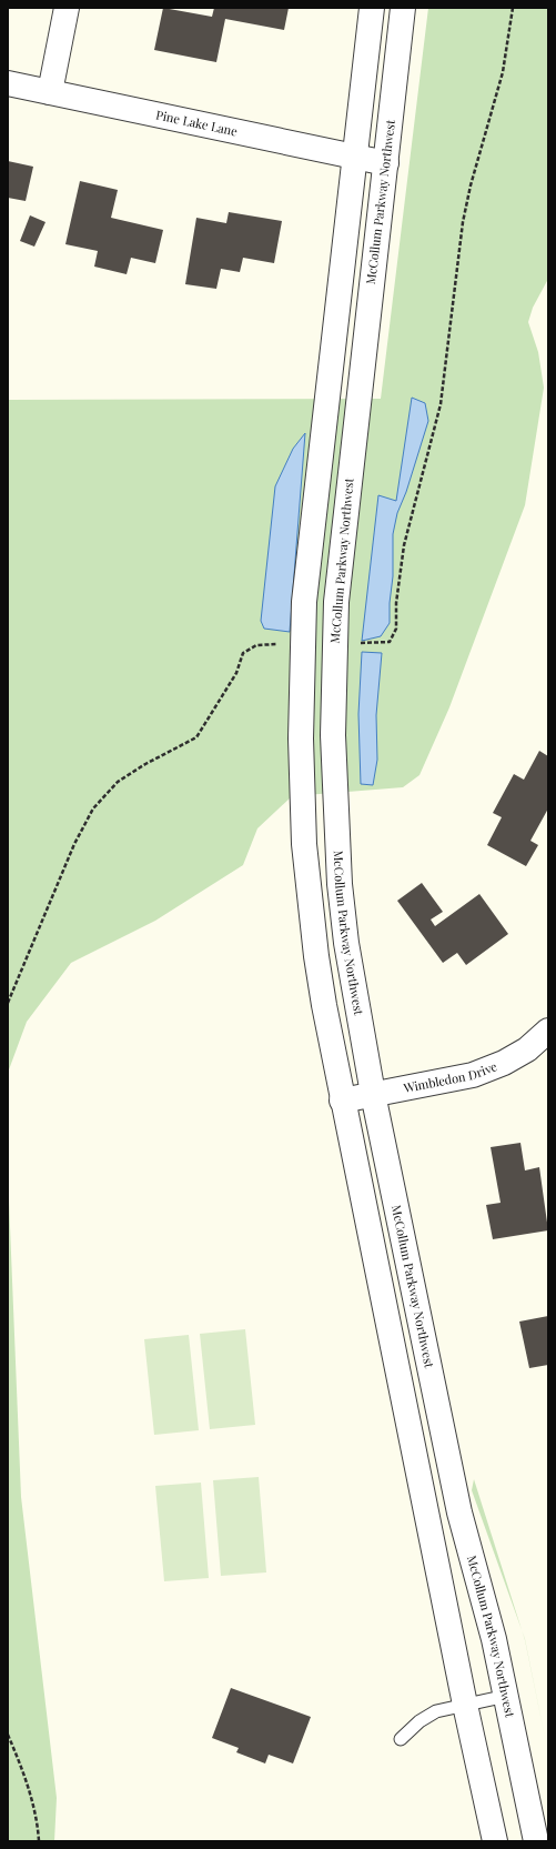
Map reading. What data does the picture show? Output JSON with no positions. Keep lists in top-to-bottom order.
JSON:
{
  "streets": {
    "street": ["Pine Lake Lane", "McCollum Parkway Northwest", "Wimbledon Drive"]
  },
  "crossings": [
    ["Pine Lake Lane", "McCollum Parkway Northwest"],
    ["McCollum Parkway Northwest", "Wimbledon Drive"]
  ]
}
